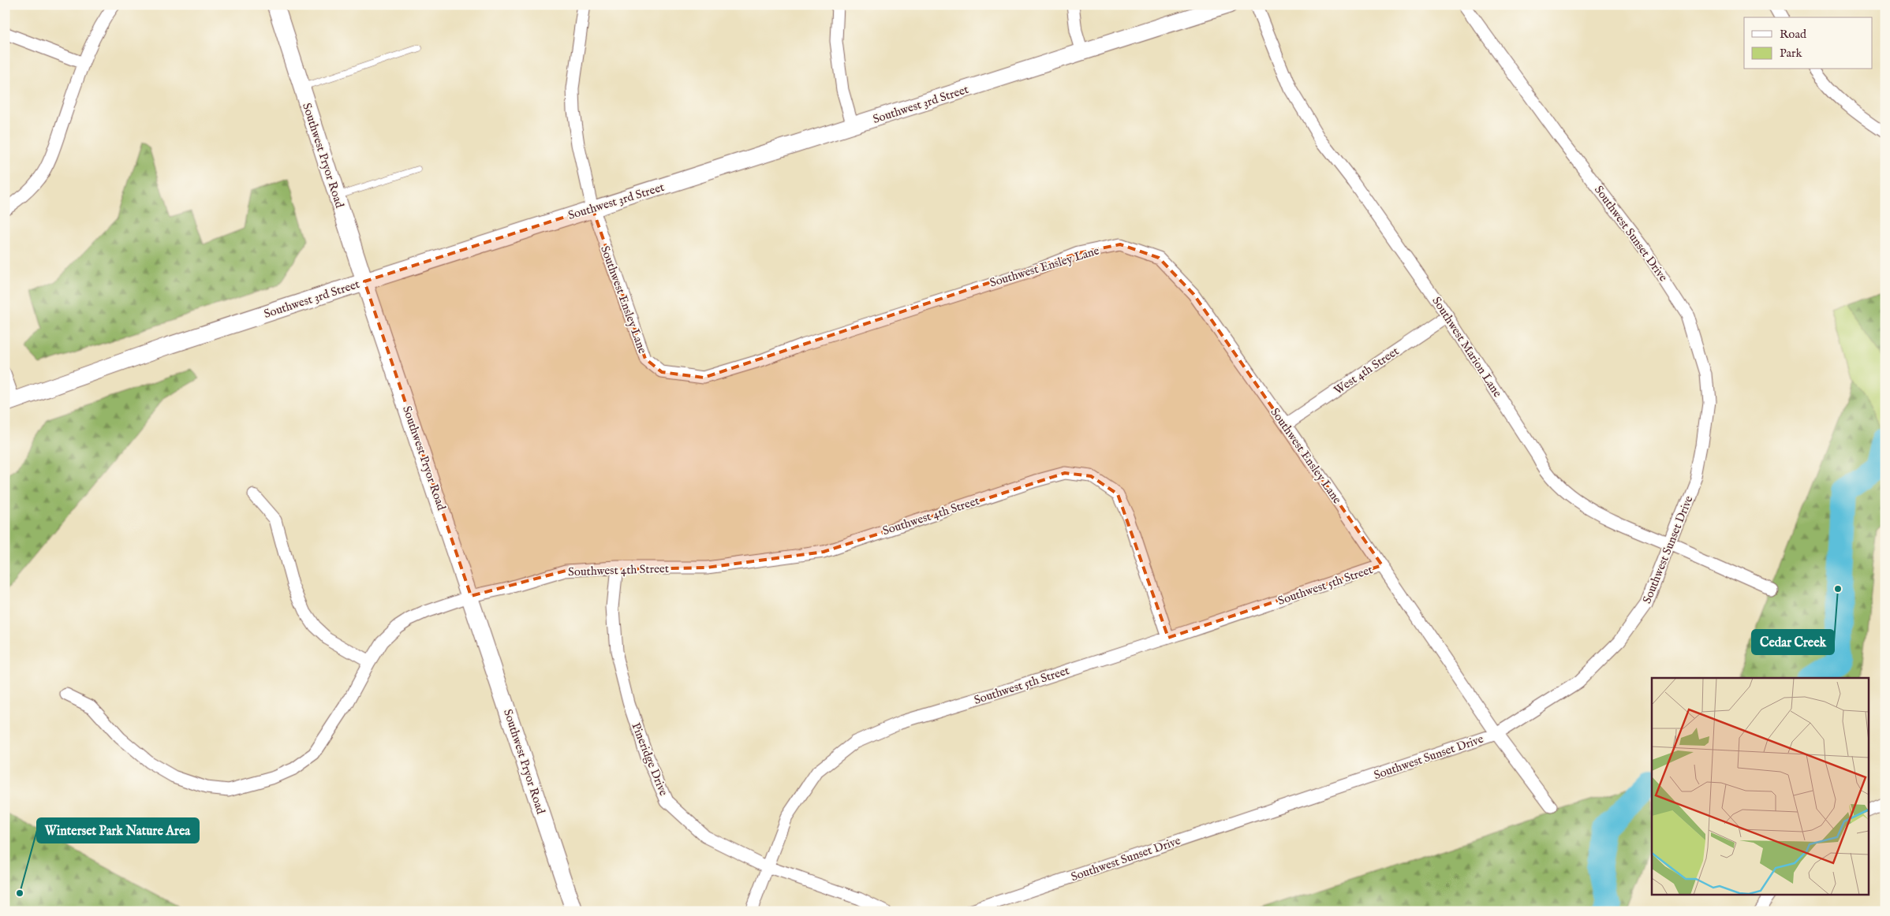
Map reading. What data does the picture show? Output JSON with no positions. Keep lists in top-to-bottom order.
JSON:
{
  "streets": {
    "main road": ["Southwest 3rd Street", "Southwest Pryor Road"],
    "street": [
      "Southwest Sunset Drive",
      "Southwest Ensley Lane",
      "Southwest Marion Lane",
      "West 4th Street",
      "Southwest 4th Street",
      "Southwest 5th Street",
      "Pineridge Drive"
    ]
  },
  "crossings": [
    ["Southwest 3rd Street", "Southwest Pryor Road"],
    ["Southwest 3rd Street", "Southwest Ensley Lane"],
    ["Southwest Pryor Road", "Southwest 4th Street"],
    ["Southwest Sunset Drive", "Southwest Ensley Lane"],
    ["Southwest Sunset Drive", "Southwest Marion Lane"],
    ["Southwest Ensley Lane", "West 4th Street"],
    ["Southwest Ensley Lane", "Southwest 5th Street"],
    ["Southwest Marion Lane", "West 4th Street"],
    ["Southwest 4th Street", "Southwest 5th Street"],
    ["Southwest 4th Street", "Pineridge Drive"],
    ["Southwest 5th Street", "Pineridge Drive"]
  ],
  "places": ["Cedar Creek", "Winterset Park Nature Area"],
  "legend": ["Road", "Park"]
}
